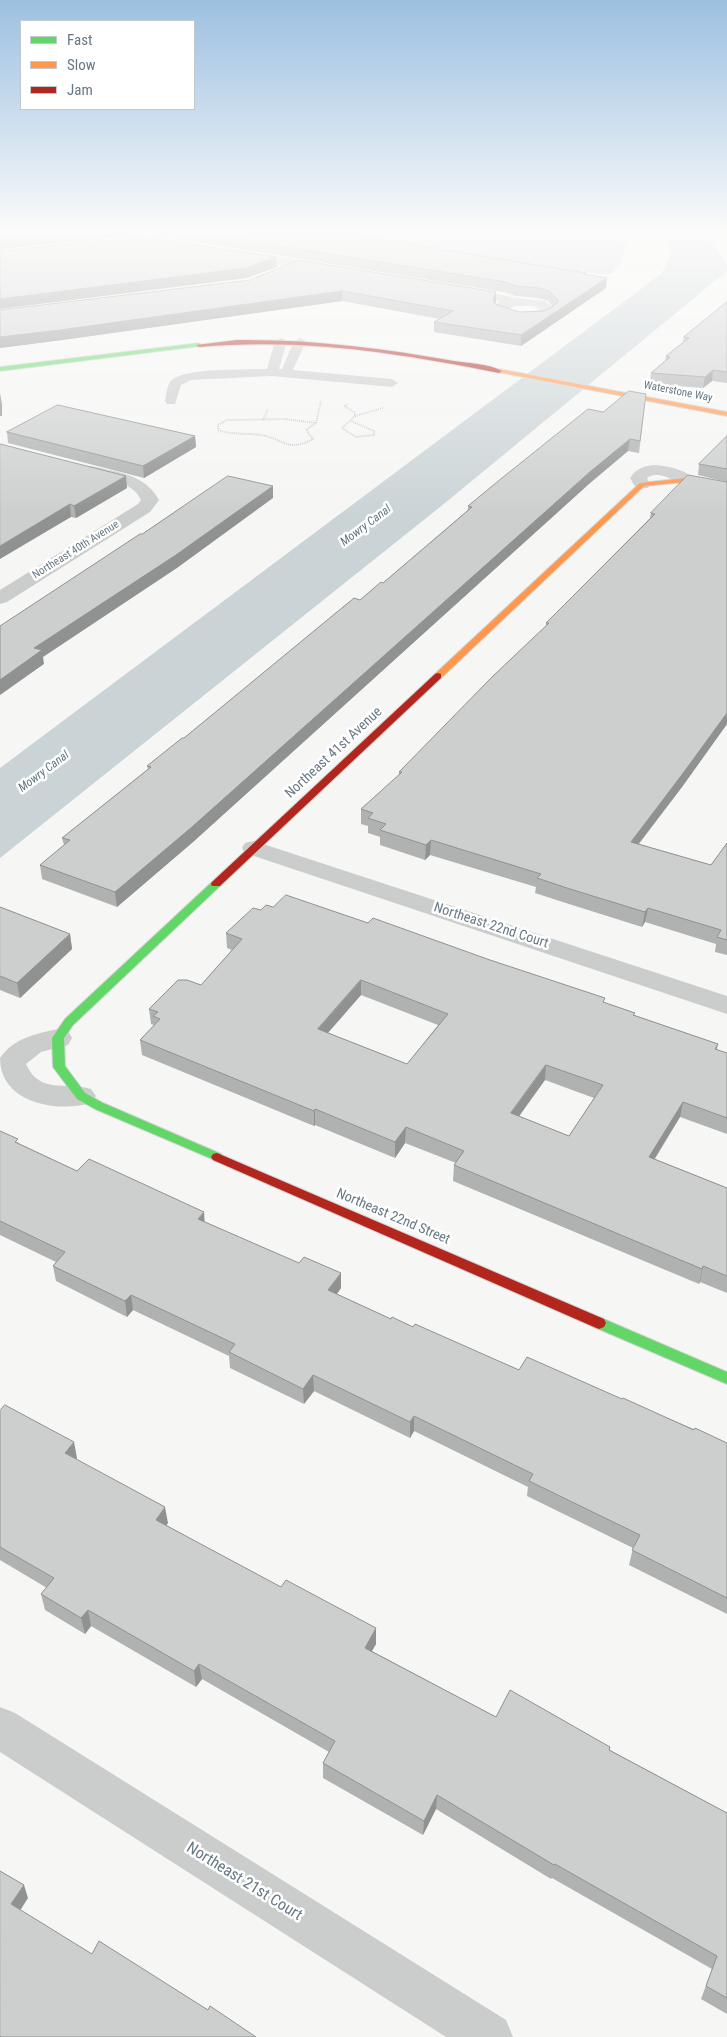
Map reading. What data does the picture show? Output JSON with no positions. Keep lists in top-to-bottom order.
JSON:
{
  "streets": {
    "street": [
      "Waterstone Way",
      "Northeast 40th Avenue",
      "Northeast 41st Avenue",
      "Northeast 22nd Court",
      "Northeast 22nd Street",
      "Northeast 21st Court"
    ]
  },
  "crossings": [
    ["Northeast 41st Avenue", "Northeast 22nd Court"],
    ["Northeast 41st Avenue", "Northeast 22nd Street"]
  ],
  "water": ["Mowry Canal"],
  "legend": ["Fast", "Slow", "Jam"]
}
